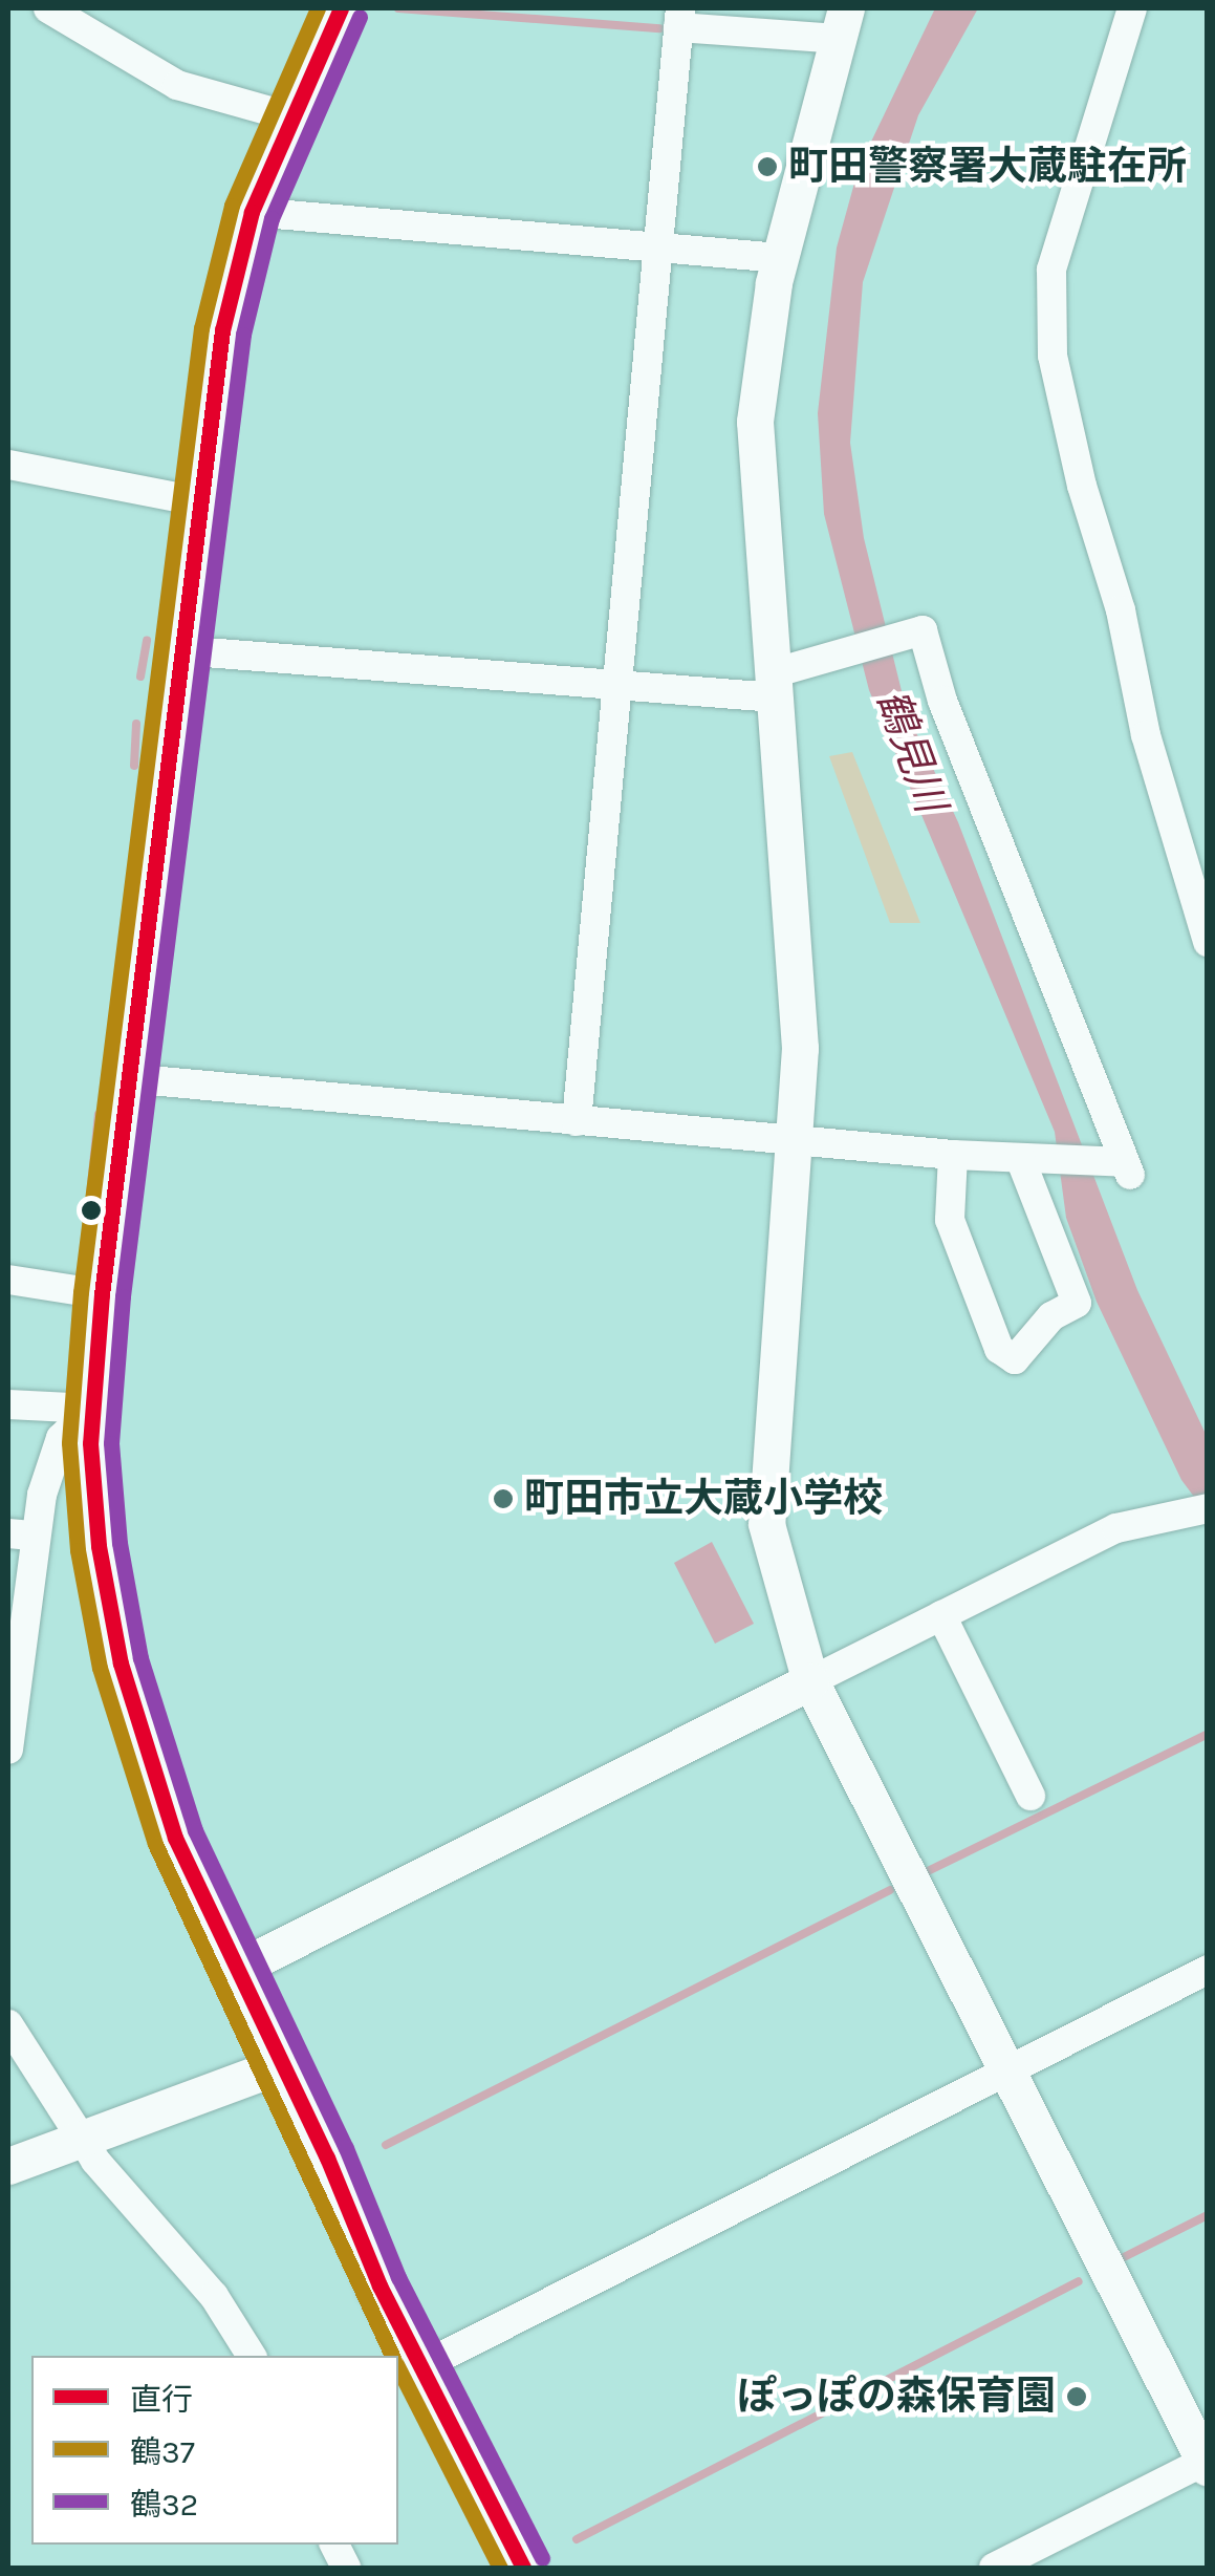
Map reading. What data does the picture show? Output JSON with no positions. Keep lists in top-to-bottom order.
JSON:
{
  "water": ["鶴見川"],
  "places": ["町田警察署大蔵駐在所", "町田市立大蔵小学校", "ぽっぽの森保育園"],
  "lines": ["transit line 直行", "transit line 鶴37", "transit line 鶴32"],
  "legend": ["直行", "鶴37", "鶴32"]
}
